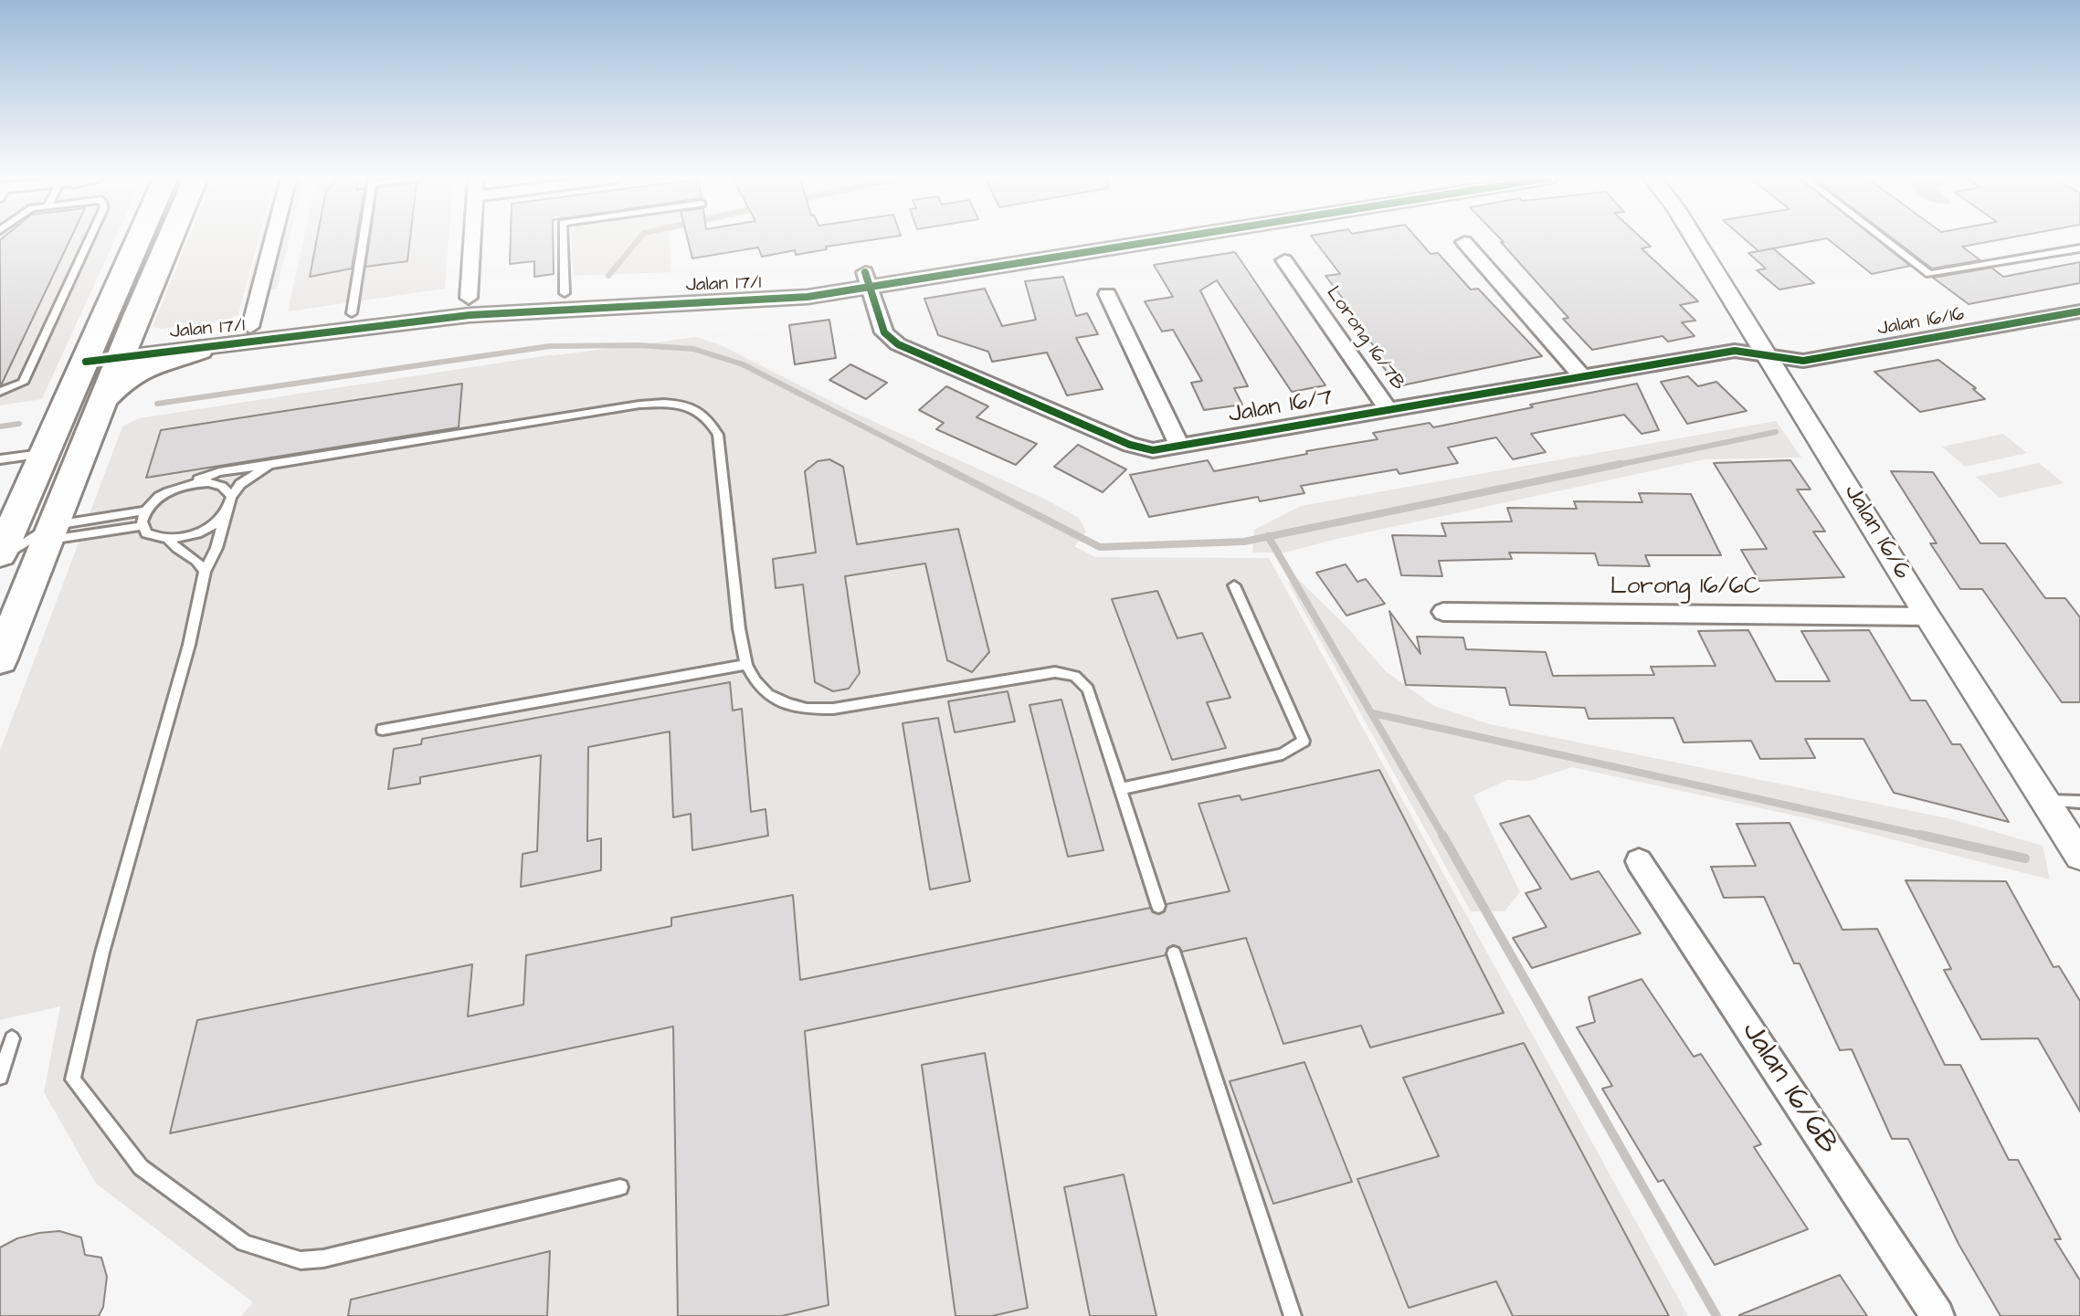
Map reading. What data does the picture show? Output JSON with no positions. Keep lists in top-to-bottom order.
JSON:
{
  "streets": {
    "street": [
      "Jalan 17/1",
      "Jalan 16/16",
      "Lorong 16/7B",
      "Jalan 16/7",
      "Jalan 16/6",
      "Lorong 16/6C",
      "Jalan 16/6B"
    ]
  },
  "crossings": [
    ["Jalan 17/1", "Jalan 16/7"],
    ["Jalan 16/16", "Jalan 16/7"],
    ["Jalan 16/16", "Jalan 16/6"],
    ["Lorong 16/7B", "Jalan 16/7"],
    ["Jalan 16/7", "Jalan 16/6"],
    ["Jalan 16/6", "Lorong 16/6C"]
  ]
}
